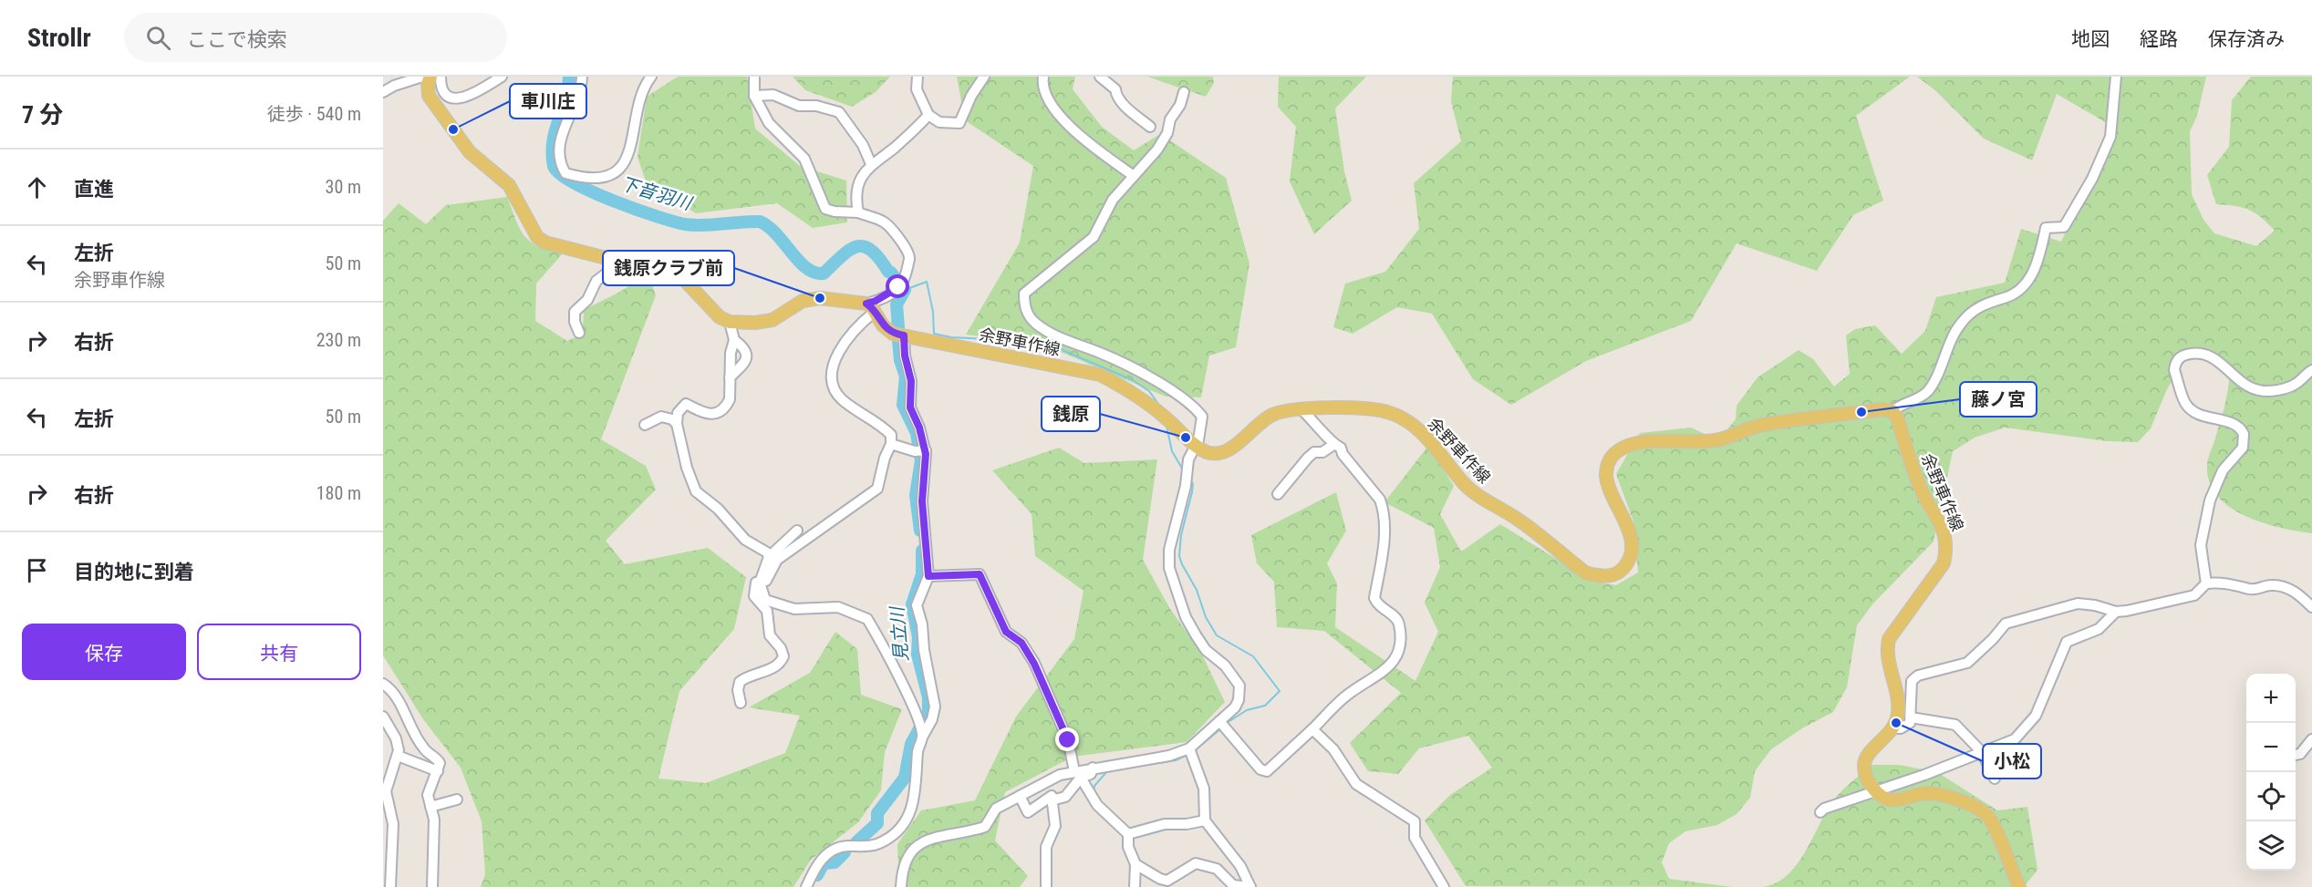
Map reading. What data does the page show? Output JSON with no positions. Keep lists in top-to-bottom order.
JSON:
{
  "streets": {
    "main road": ["余野車作線"]
  },
  "water": ["下音羽川", "見立川"],
  "places": [
    "車川庄",
    "銭原クラブ前",
    "藤ノ宮",
    "銭原",
    "小松"
  ],
  "page": {
    "header": "Strollr",
    "search": "ここで検索",
    "nav": ["地図", "経路", "保存済み"],
    "heading": ["7 分", "徒歩 · 540 m"],
    "list": [
      ["直進", "30 m"],
      ["左折", "余野車作線", "50 m"],
      ["右折", "230 m"],
      ["左折", "50 m"],
      ["右折", "180 m"],
      "目的地に到着"
    ],
    "buttons": ["保存", "共有"],
    "map_buttons": ["+", "−"]
  }
}
